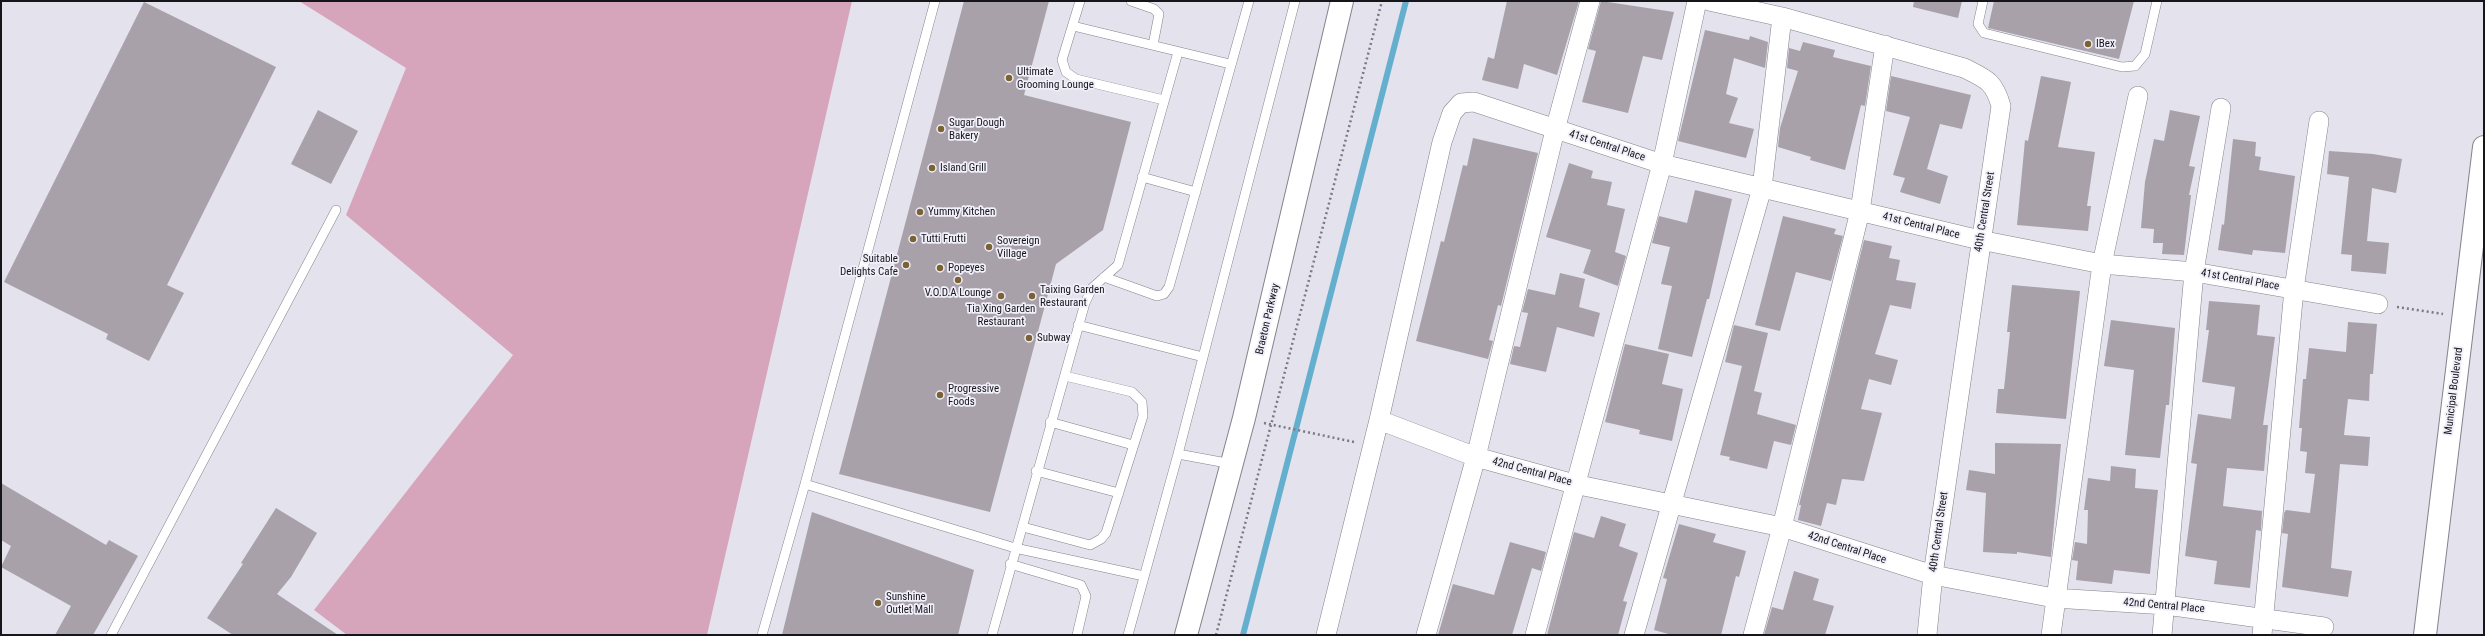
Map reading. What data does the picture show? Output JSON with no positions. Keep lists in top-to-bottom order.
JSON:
{
  "streets": {
    "main road": ["Braeton Parkway", "Municipal Boulevard"],
    "street": ["41st Central Place", "40th Central Street", "42nd Central Place"]
  },
  "crossings": [
    ["41st Central Place", "40th Central Street"],
    ["41st Central Place", "42nd Central Place"],
    ["40th Central Street", "42nd Central Place"]
  ],
  "places": [
    "IBex",
    "Ultimate Grooming Lounge",
    "Sugar Dough Bakery",
    "Island Grill",
    "Yummy Kitchen",
    "Tutti Frutti",
    "Sovereign Village",
    "Suitable Delights Cafe",
    "Popeyes",
    "V.O.D.A Lounge",
    "Tia Xing Garden Restaurant",
    "Taixing Garden Restaurant",
    "Subway",
    "Progressive Foods",
    "Sunshine Outlet Mall"
  ]
}
